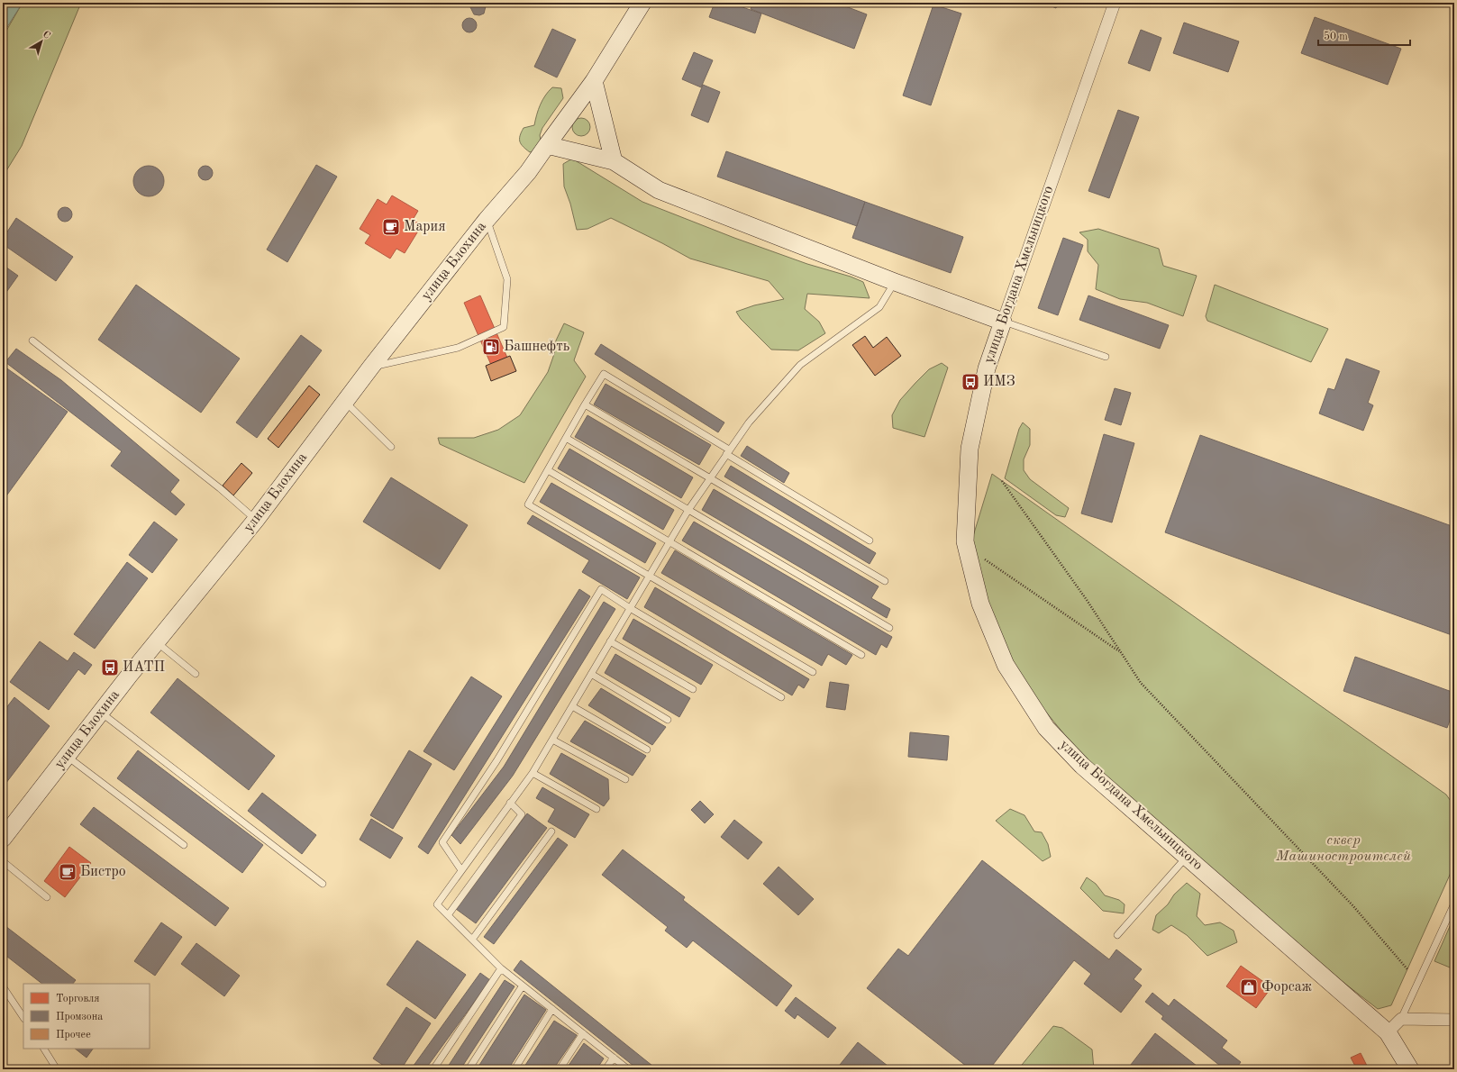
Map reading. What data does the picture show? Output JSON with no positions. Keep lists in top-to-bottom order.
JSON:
{
  "streets": {
    "main road": ["улица Блохина", "улица Богдана Хмельницкого"]
  },
  "parks": ["сквер Машиностроителей"],
  "places": {
    "cafe": ["Мария", "Бистро"],
    "fuel station": ["Башнефть"],
    "bus stop": ["ИМЗ", "ИАТП"],
    "shop": ["Форсаж"]
  },
  "legend": ["Торговля", "Промзона", "Прочее"],
  "scale_bar": "50 m",
  "north": "top right"
}
